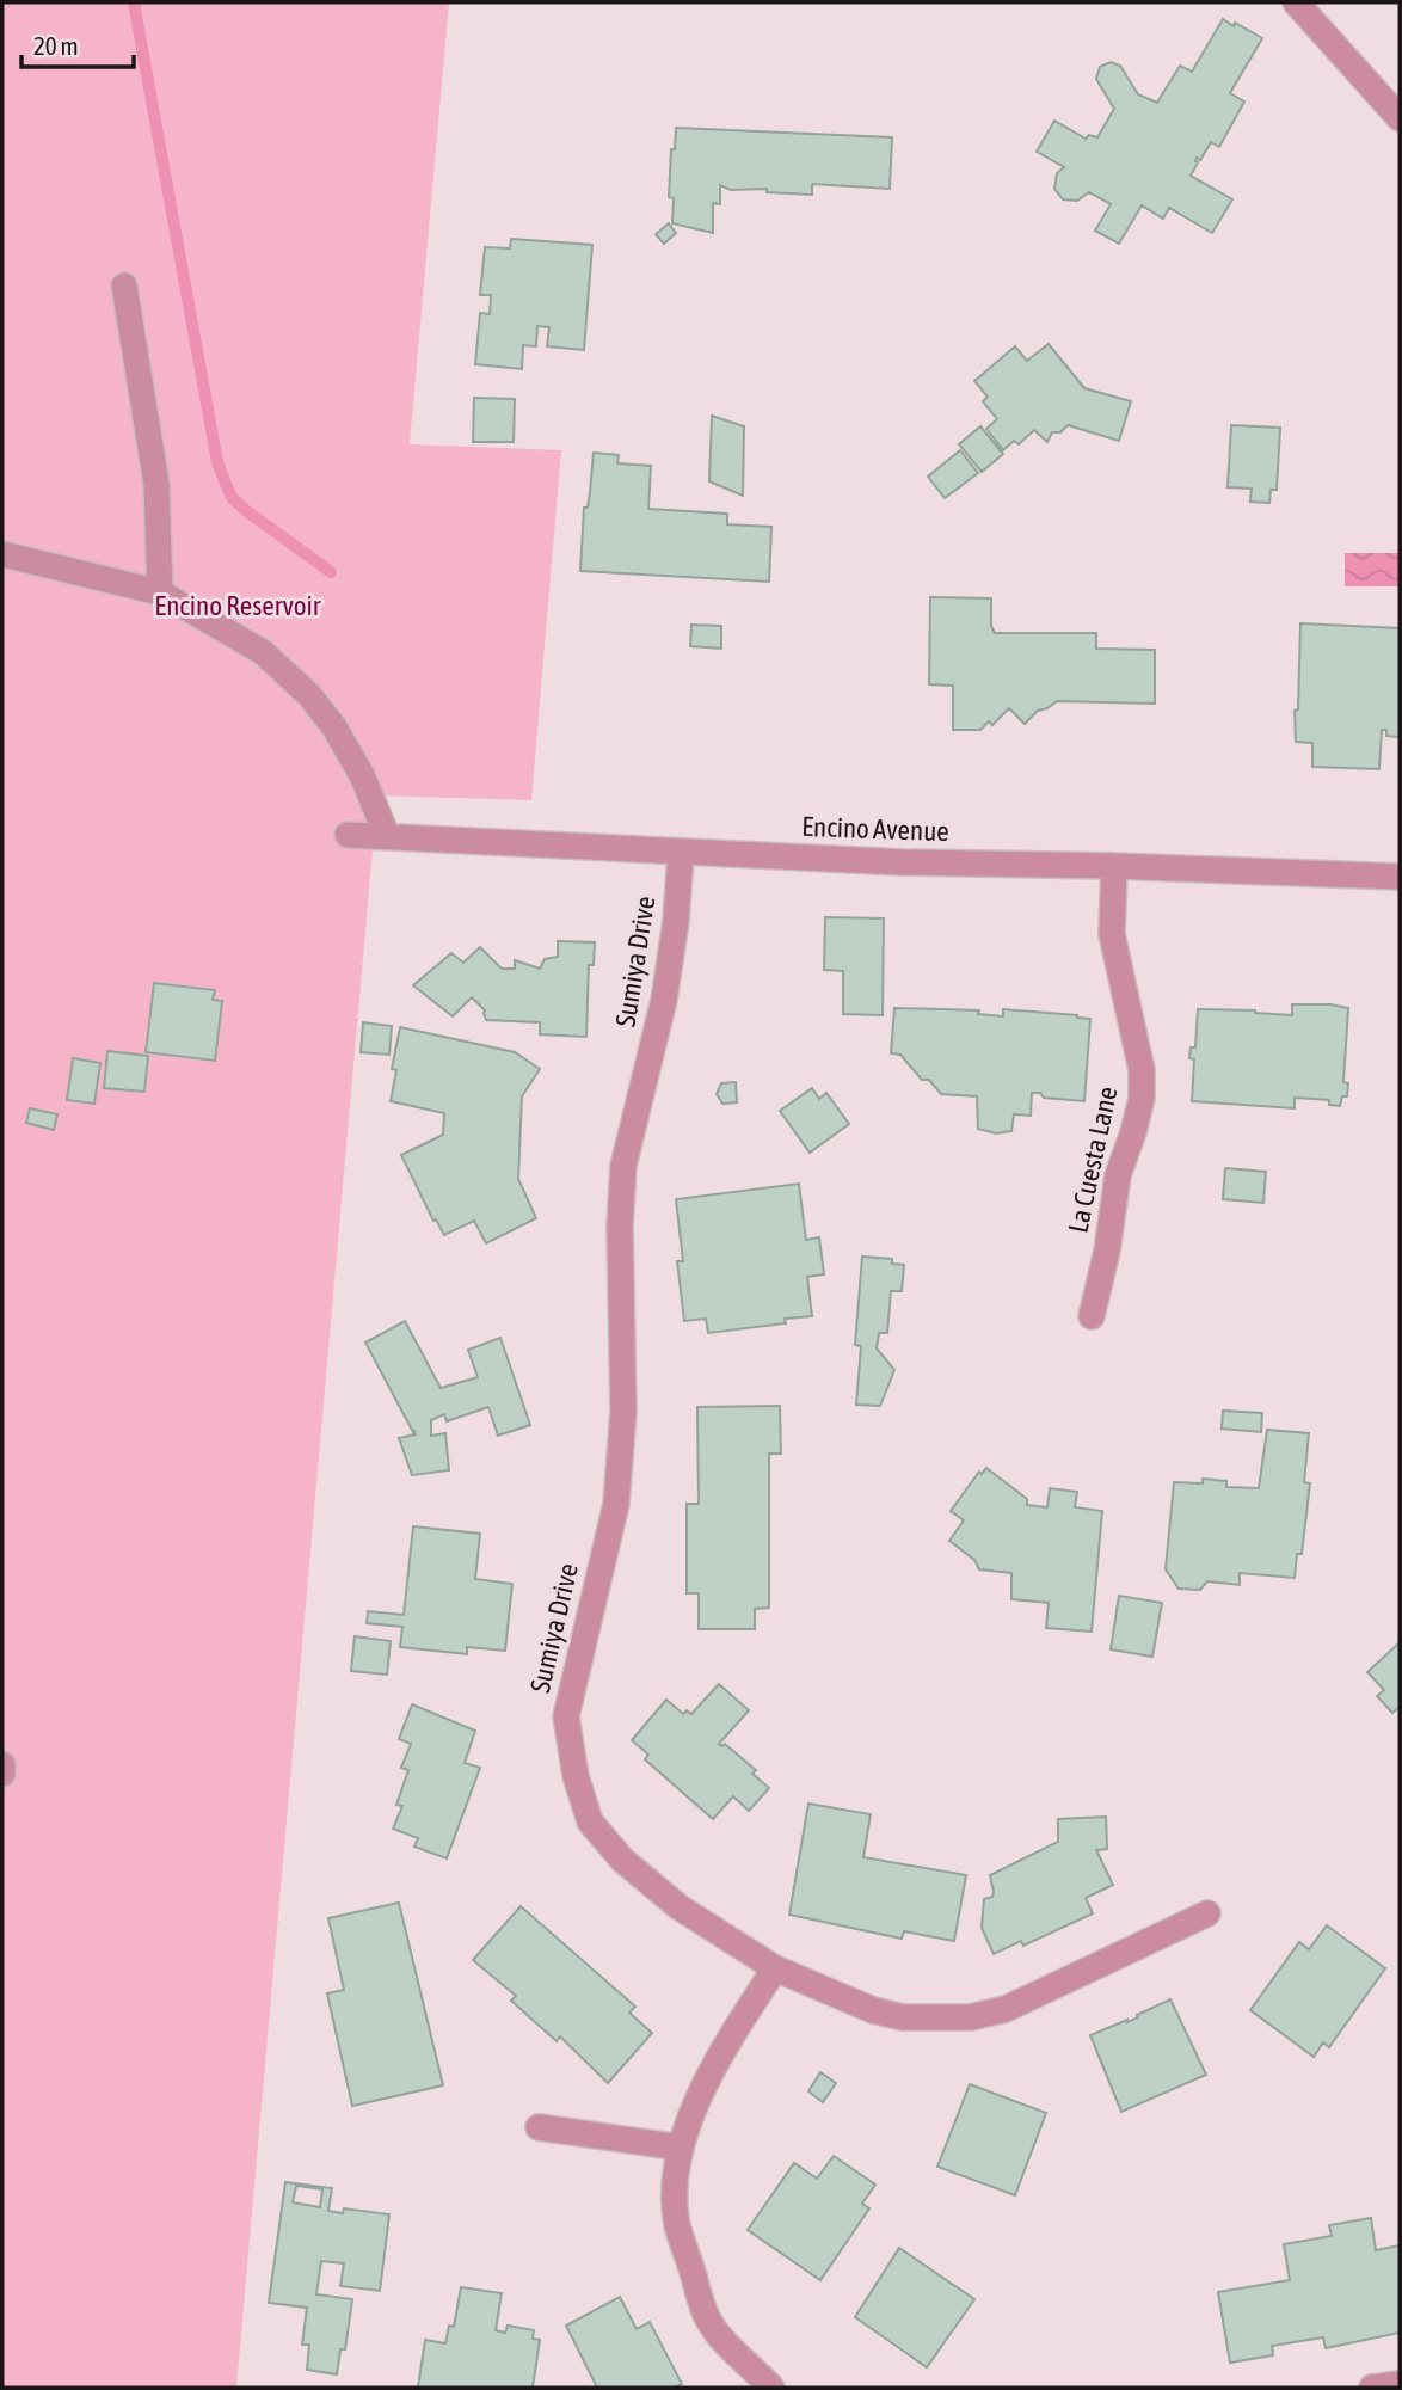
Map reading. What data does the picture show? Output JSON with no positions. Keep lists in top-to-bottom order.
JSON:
{
  "streets": {
    "street": ["Encino Avenue", "Sumiya Drive", "La Cuesta Lane"]
  },
  "crossings": [
    ["Encino Avenue", "Sumiya Drive"],
    ["Encino Avenue", "La Cuesta Lane"]
  ],
  "parks": ["Encino Reservoir"],
  "scale_bar": "20 m"
}
